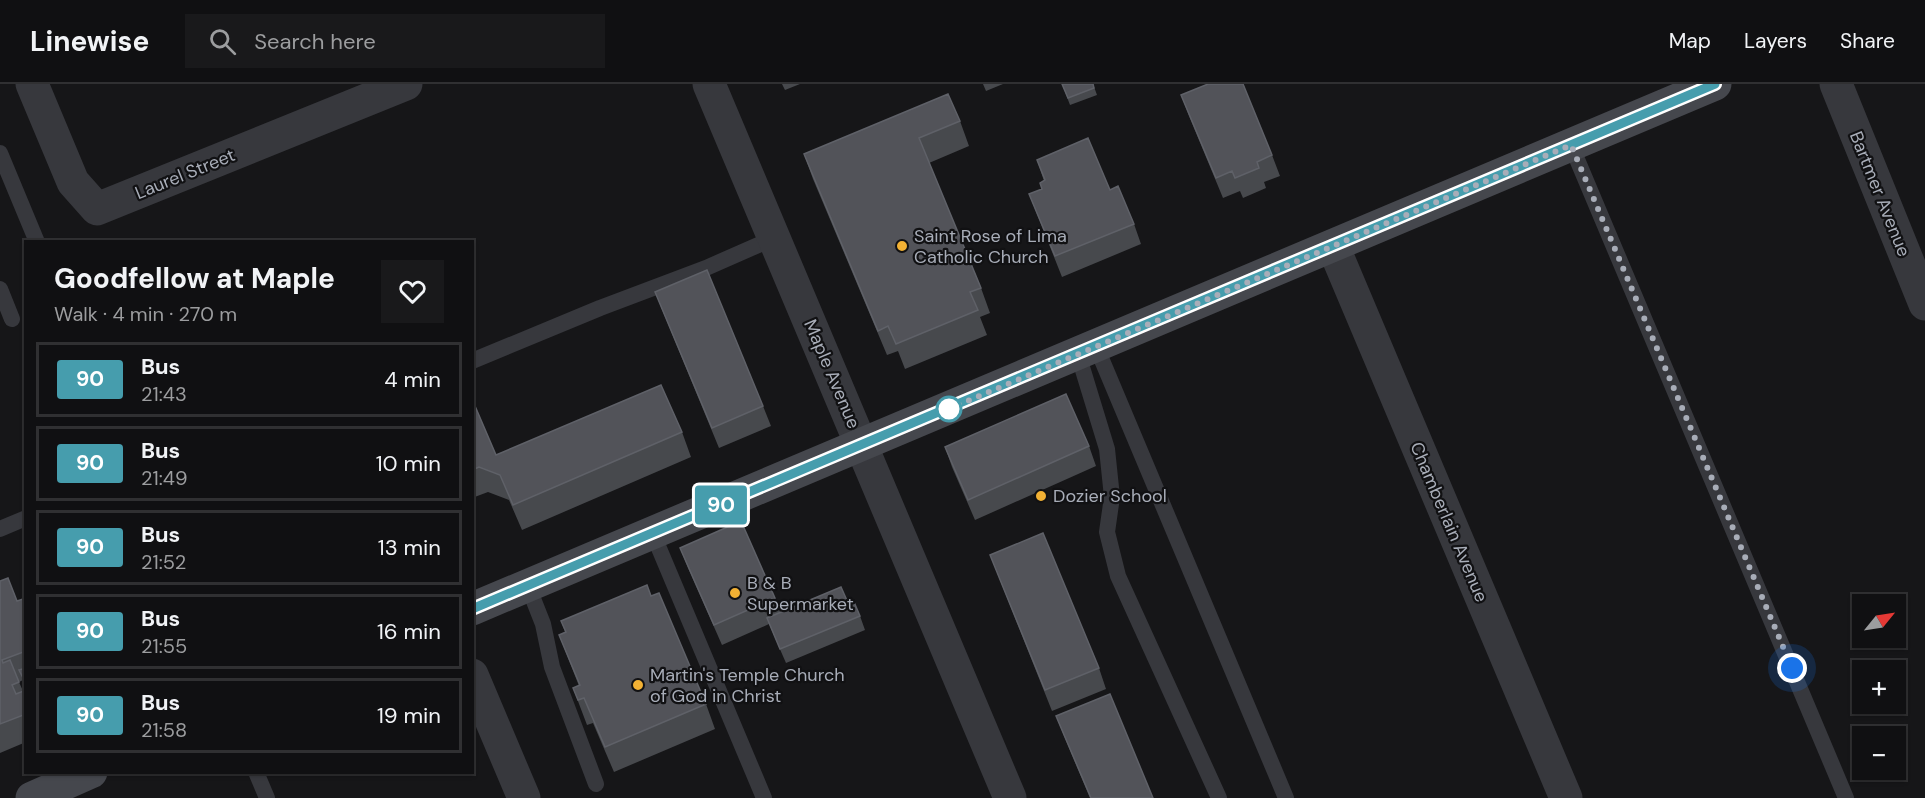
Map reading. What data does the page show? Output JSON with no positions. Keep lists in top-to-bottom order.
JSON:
{
  "streets": {
    "street": [
      "Laurel Street",
      "Bartmer Avenue",
      "Maple Avenue",
      "Chamberlain Avenue"
    ]
  },
  "places": [
    "Saint Rose of Lima Catholic Church",
    "Dozier School",
    "B & B Supermarket",
    "Martin's Temple Church of God in Christ"
  ],
  "lines": ["bus line 90"],
  "north": "top right",
  "page": {
    "header": "Linewise",
    "search": "Search here",
    "nav": ["Map", "Layers", "Share"],
    "on_map": "90",
    "heading": ["Goodfellow at Maple", "Walk · 4 min · 270 m"],
    "list": [
      {
        "mark": "90",
        "name": "Bus",
        "note": "21:43",
        "value": "4 min"
      },
      {
        "mark": "90",
        "name": "Bus",
        "note": "21:49",
        "value": "10 min"
      },
      {
        "mark": "90",
        "name": "Bus",
        "note": "21:52",
        "value": "13 min"
      },
      {
        "mark": "90",
        "name": "Bus",
        "note": "21:55",
        "value": "16 min"
      },
      {
        "mark": "90",
        "name": "Bus",
        "note": "21:58",
        "value": "19 min"
      }
    ],
    "map_buttons": ["+", "−"]
  }
}
